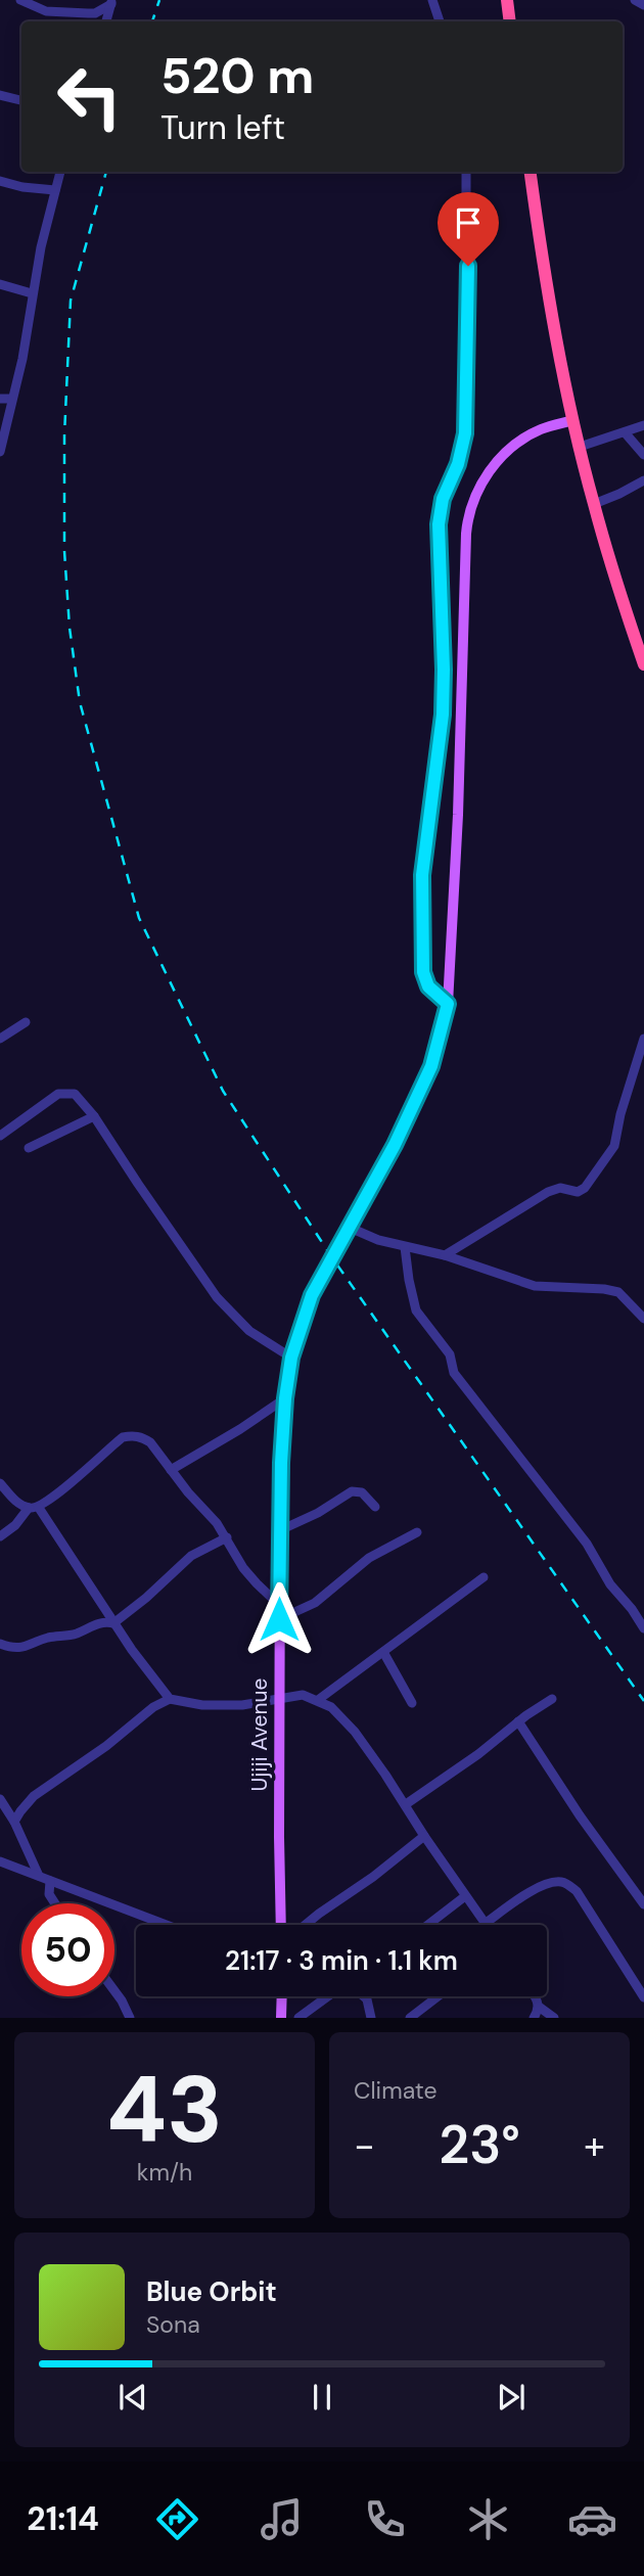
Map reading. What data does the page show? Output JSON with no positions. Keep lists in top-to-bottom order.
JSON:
{
  "streets": {
    "main road": ["Ujiji Avenue"]
  },
  "page": {
    "turn": ["520 m", "Turn left"],
    "limit": "50",
    "trip": "21:17 · 3 min · 1.1 km",
    "tile": [
      ["43", "km/h"],
      "Climate"
    ],
    "heat": ["−", "23°", "+"],
    "song": ["Blue Orbit", "Sona"],
    "tabs": "21:14"
  }
}
